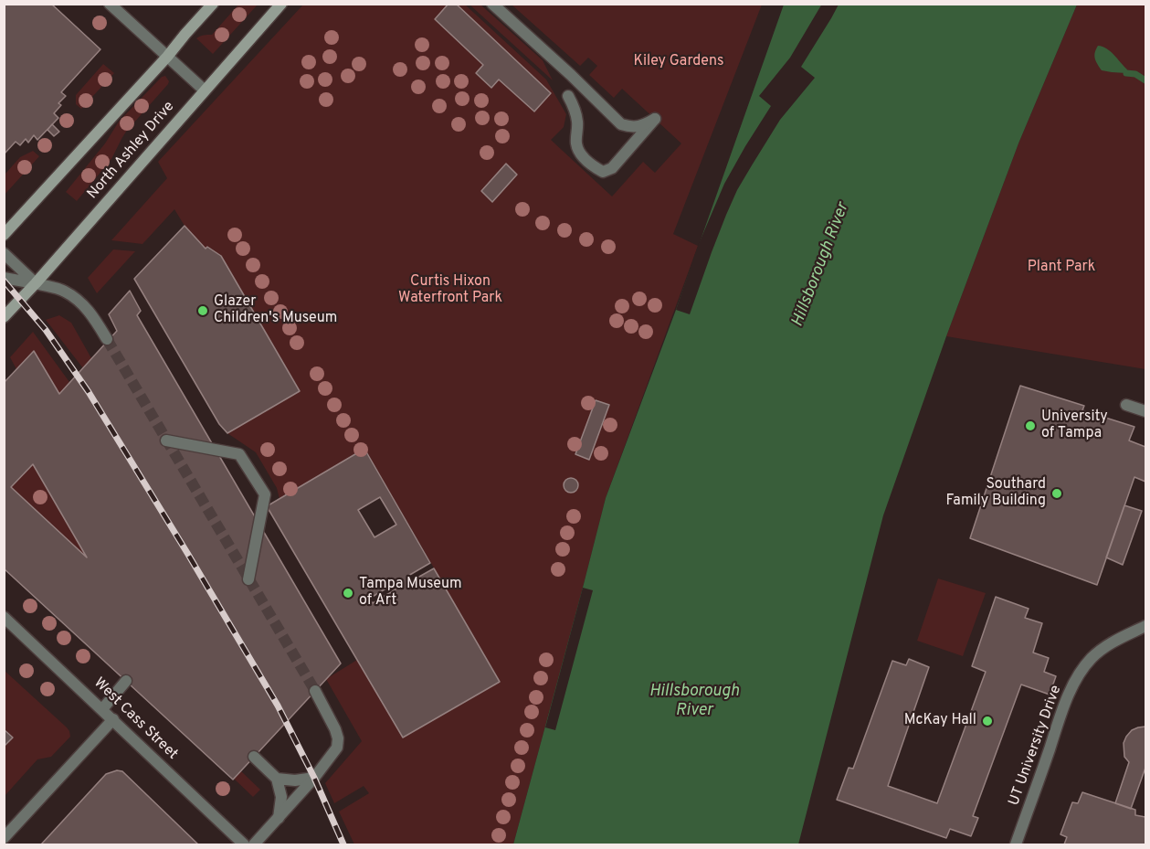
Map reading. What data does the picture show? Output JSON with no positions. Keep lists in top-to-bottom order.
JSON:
{
  "streets": {
    "main road": ["North Ashley Drive"],
    "street": ["West Cass Street", "UT University Drive"]
  },
  "water": ["Hillsborough River"],
  "parks": ["Kiley Gardens", "Plant Park", "Curtis Hixon Waterfront Park"],
  "places": [
    "Glazer Children's Museum",
    "University of Tampa",
    "Southard Family Building",
    "Tampa Museum of Art",
    "McKay Hall"
  ]
}
